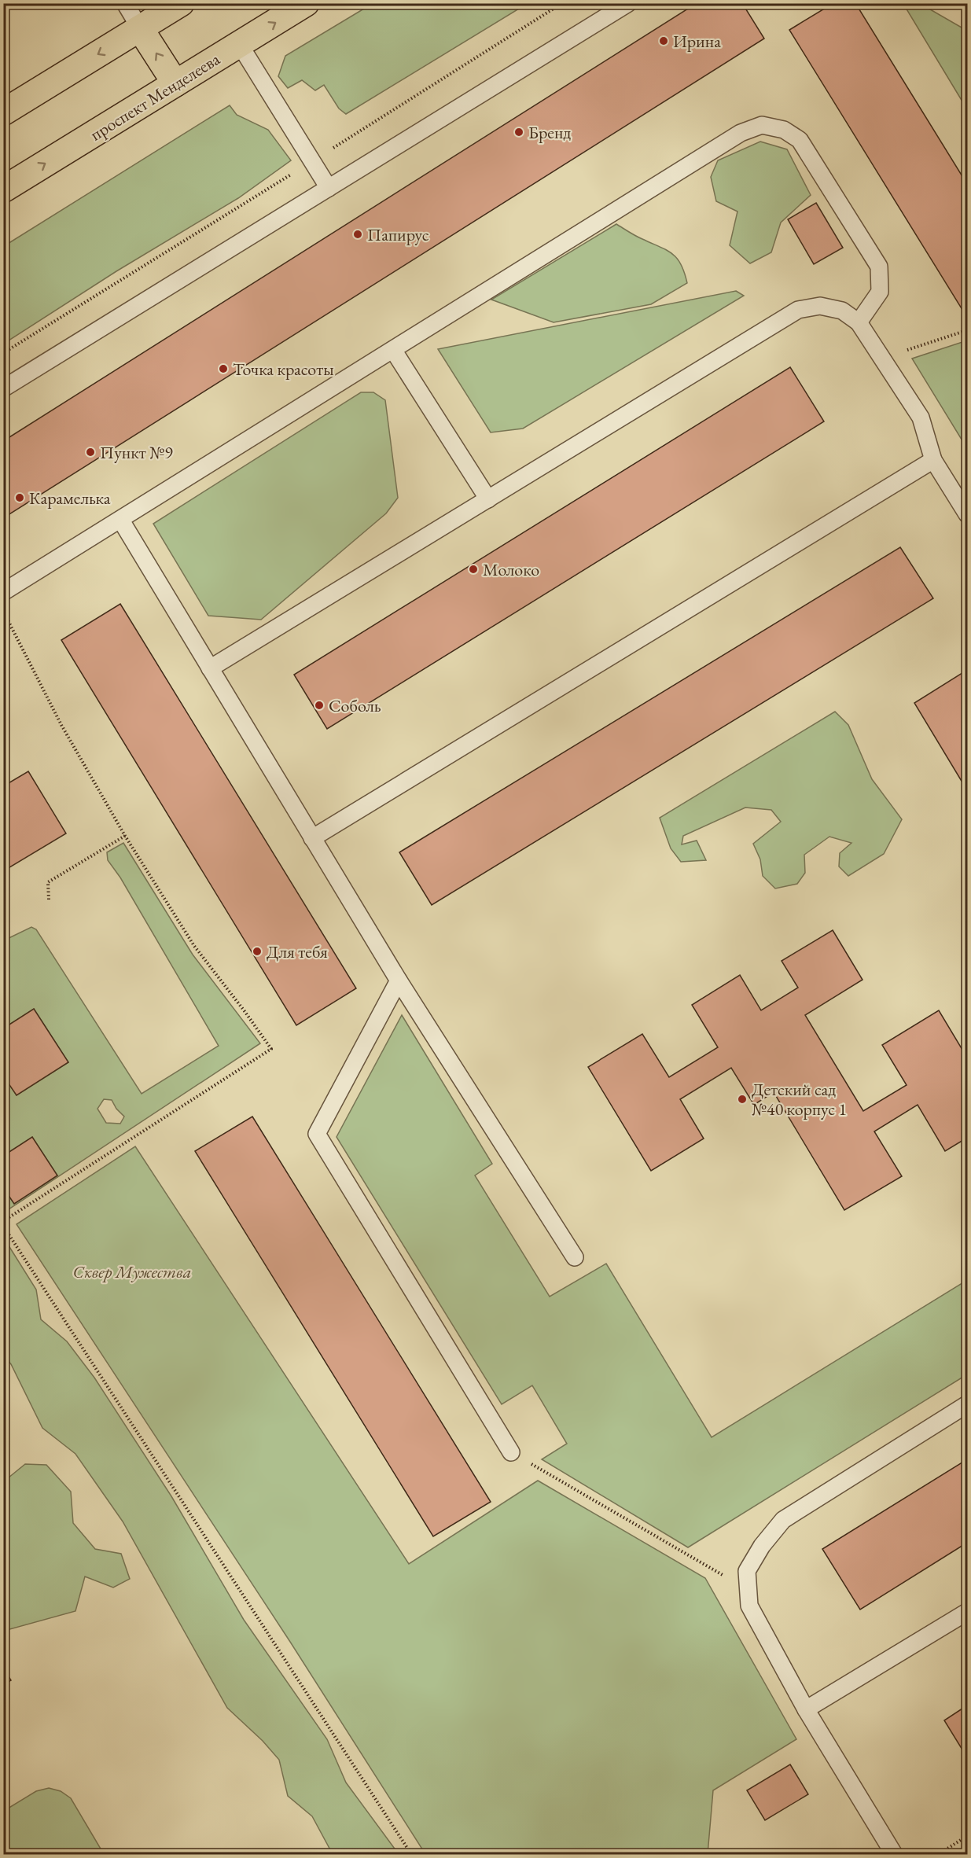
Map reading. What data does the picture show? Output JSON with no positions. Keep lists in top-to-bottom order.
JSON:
{
  "streets": {
    "main road": ["проспект Менделеева"]
  },
  "parks": ["Сквер Мужества"],
  "places": [
    "Ирина",
    "Бренд",
    "Папирус",
    "Точка красоты",
    "Пункт №9",
    "Карамелька",
    "Молоко",
    "Соболь",
    "Для тебя",
    "Детский сад №40 корпус 1"
  ]
}
